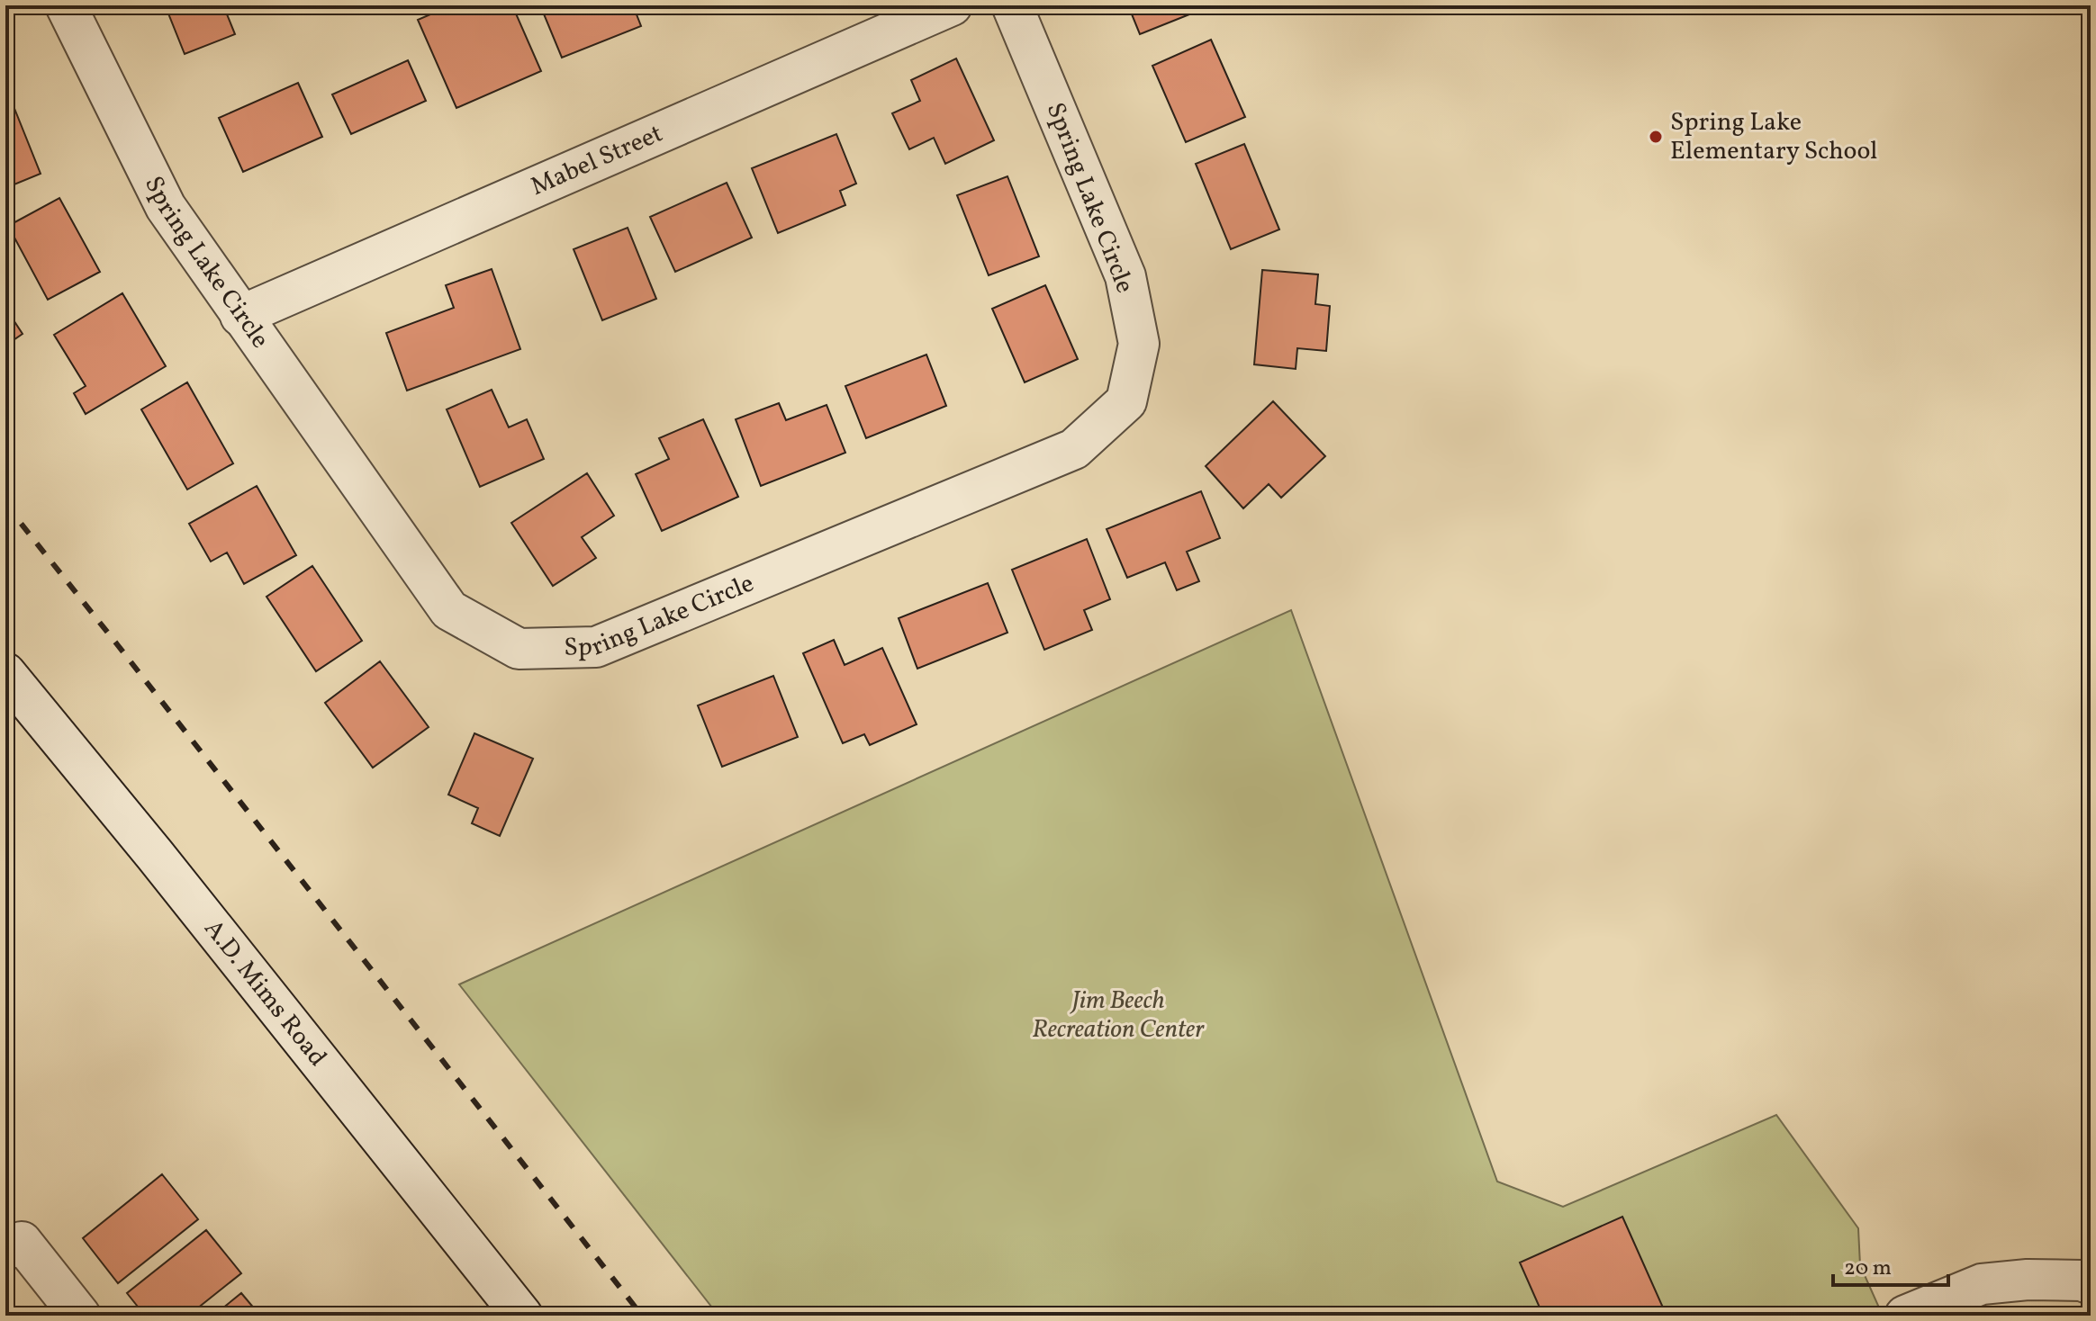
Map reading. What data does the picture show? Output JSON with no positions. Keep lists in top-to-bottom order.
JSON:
{
  "streets": {
    "street": ["Mabel Street", "Spring Lake Circle", "A.D. Mims Road"]
  },
  "crossings": [
    ["Mabel Street", "Spring Lake Circle"]
  ],
  "parks": ["Jim Beech Recreation Center"],
  "places": ["Spring Lake Elementary School"],
  "scale_bar": "20 m"
}
